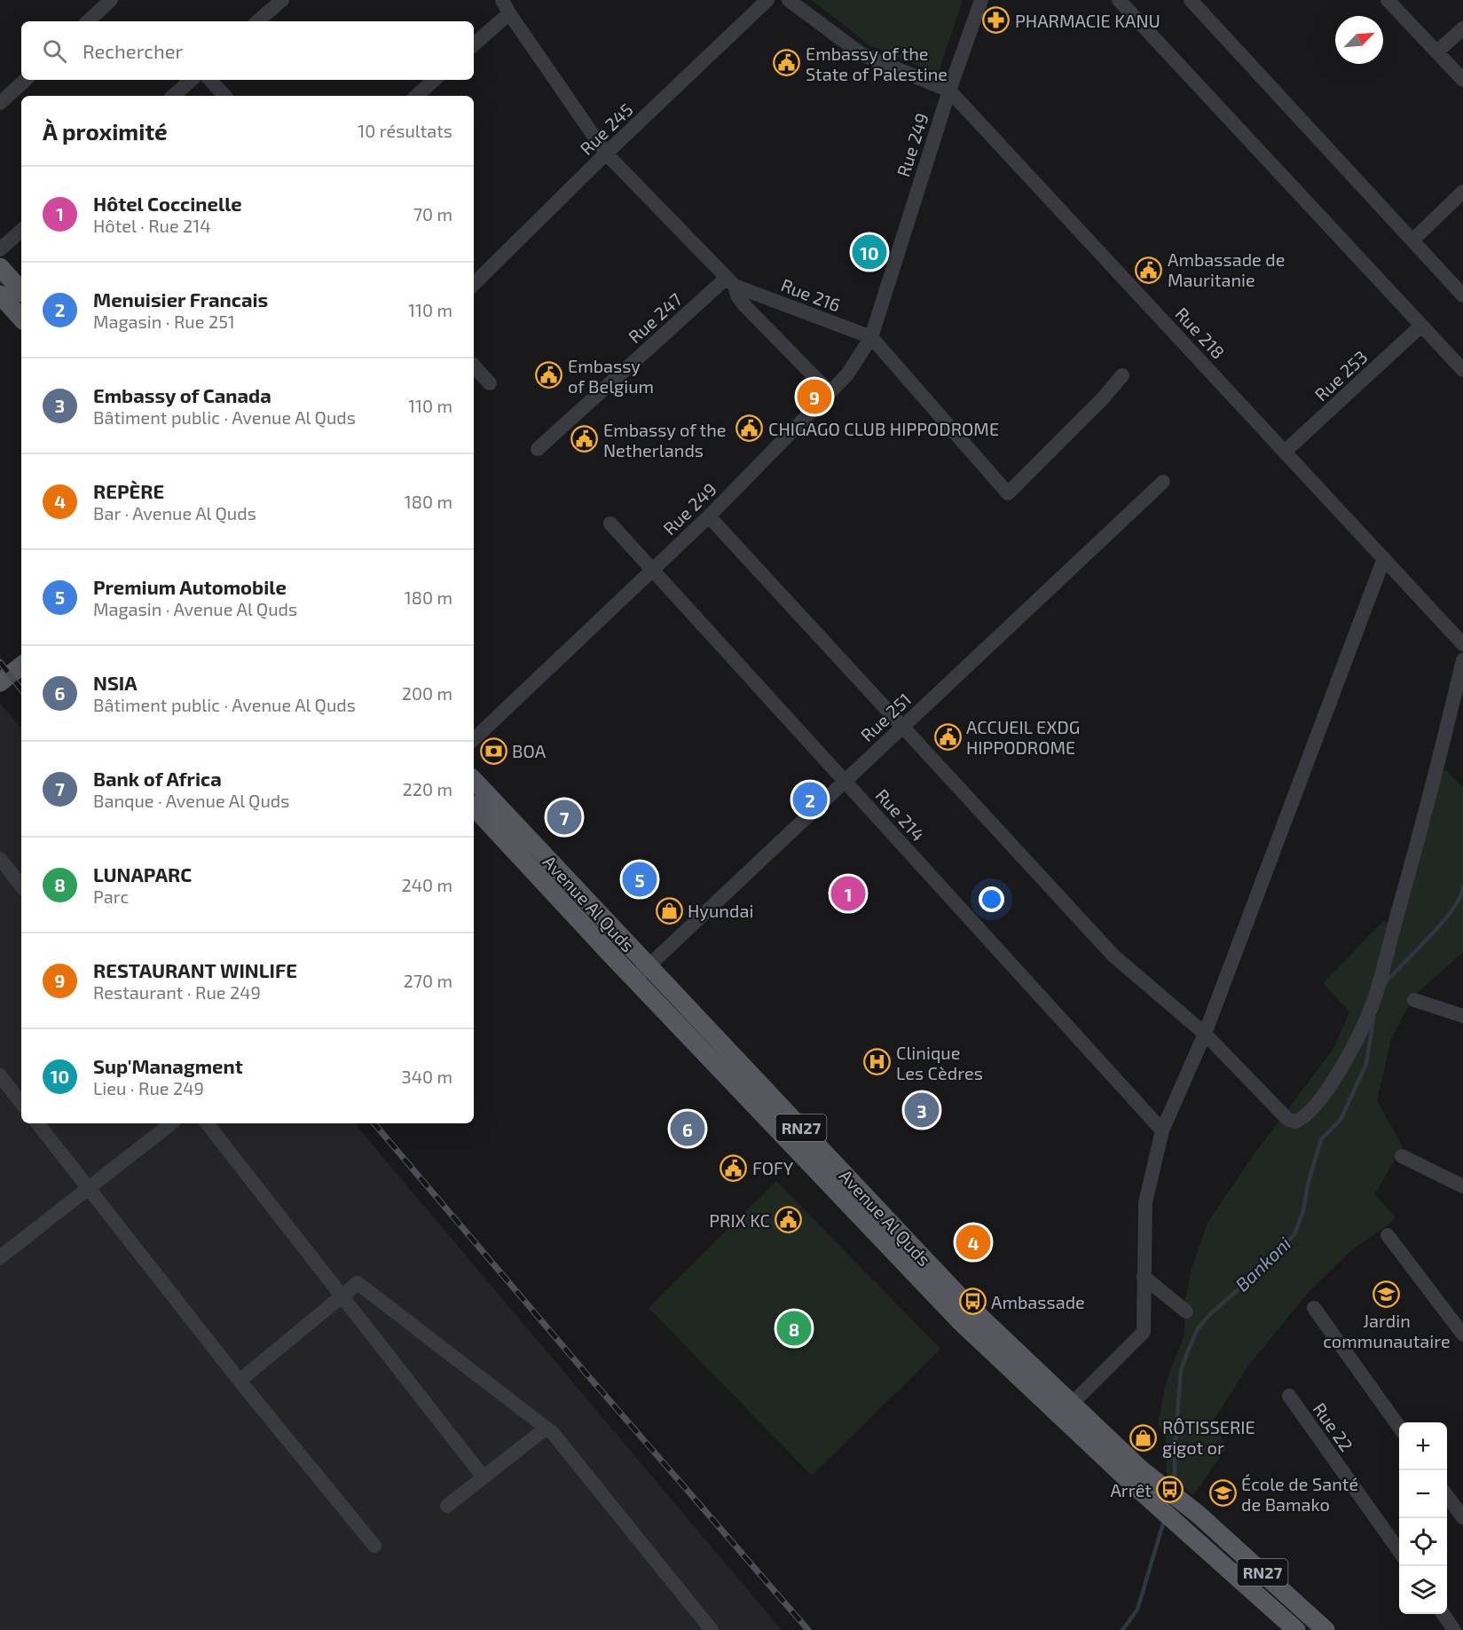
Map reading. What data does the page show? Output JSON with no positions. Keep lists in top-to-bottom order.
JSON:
{
  "streets": {
    "main road": ["Avenue Al Quds", "RN27"],
    "street": [
      "Rue 245",
      "Rue 249",
      "Rue 216",
      "Rue 247",
      "Rue 218",
      "Rue 253",
      "Rue 251",
      "Rue 214",
      "Rue 22"
    ]
  },
  "crossings": [
    ["Rue 245", "Rue 216"],
    ["Rue 249", "Rue 216"],
    ["Rue 249", "Rue 218"],
    ["Rue 249", "Rue 214"],
    ["Rue 216", "Rue 247"],
    ["Rue 218", "Rue 253"],
    ["Rue 251", "Rue 214"],
    ["Rue 251", "Avenue Al Quds"]
  ],
  "water": ["Bankoni"],
  "places": {
    "pharmacy": ["PHARMACIE KANU"],
    "public building": [
      "Embassy of the State of Palestine",
      "Ambassade de Mauritanie",
      "Embassy of Belgium",
      "CHIGAGO CLUB HIPPODROME",
      "Embassy of the Netherlands",
      "ACCUEIL EXDG HIPPODROME",
      "FOFY",
      "PRIX KC"
    ],
    "bank": ["BOA"],
    "shop": ["Hyundai", "RÔTISSERIE gigot or"],
    "hospital": ["Clinique Les Cèdres"],
    "school or university": ["Jardin communautaire", "École de Santé de Bamako"],
    "bus stop": ["Ambassade", "Arrêt"]
  },
  "north": "top right",
  "page": {
    "search": "Rechercher",
    "heading": ["À proximité", "10 résultats"],
    "list": [
      {
        "mark": "1",
        "name": "Hôtel Coccinelle",
        "note": "Hôtel · Rue 214",
        "value": "70 m"
      },
      {
        "mark": "2",
        "name": "Menuisier Francais",
        "note": "Magasin · Rue 251",
        "value": "110 m"
      },
      {
        "mark": "3",
        "name": "Embassy of Canada",
        "note": "Bâtiment public · Avenue Al Quds",
        "value": "110 m"
      },
      {
        "mark": "4",
        "name": "REPÈRE",
        "note": "Bar · Avenue Al Quds",
        "value": "180 m"
      },
      {
        "mark": "5",
        "name": "Premium Automobile",
        "note": "Magasin · Avenue Al Quds",
        "value": "180 m"
      },
      {
        "mark": "6",
        "name": "NSIA",
        "note": "Bâtiment public · Avenue Al Quds",
        "value": "200 m"
      },
      {
        "mark": "7",
        "name": "Bank of Africa",
        "note": "Banque · Avenue Al Quds",
        "value": "220 m"
      },
      {
        "mark": "8",
        "name": "LUNAPARC",
        "note": "Parc",
        "value": "240 m"
      },
      {
        "mark": "9",
        "name": "RESTAURANT WINLIFE",
        "note": "Restaurant · Rue 249",
        "value": "270 m"
      },
      {
        "mark": "10",
        "name": "Sup'Managment",
        "note": "Lieu · Rue 249",
        "value": "340 m"
      }
    ],
    "pins": [
      "10",
      "9",
      "2",
      "7",
      "5",
      "1",
      "3",
      "6",
      "4",
      "8"
    ],
    "map_buttons": ["+", "−"]
  }
}
